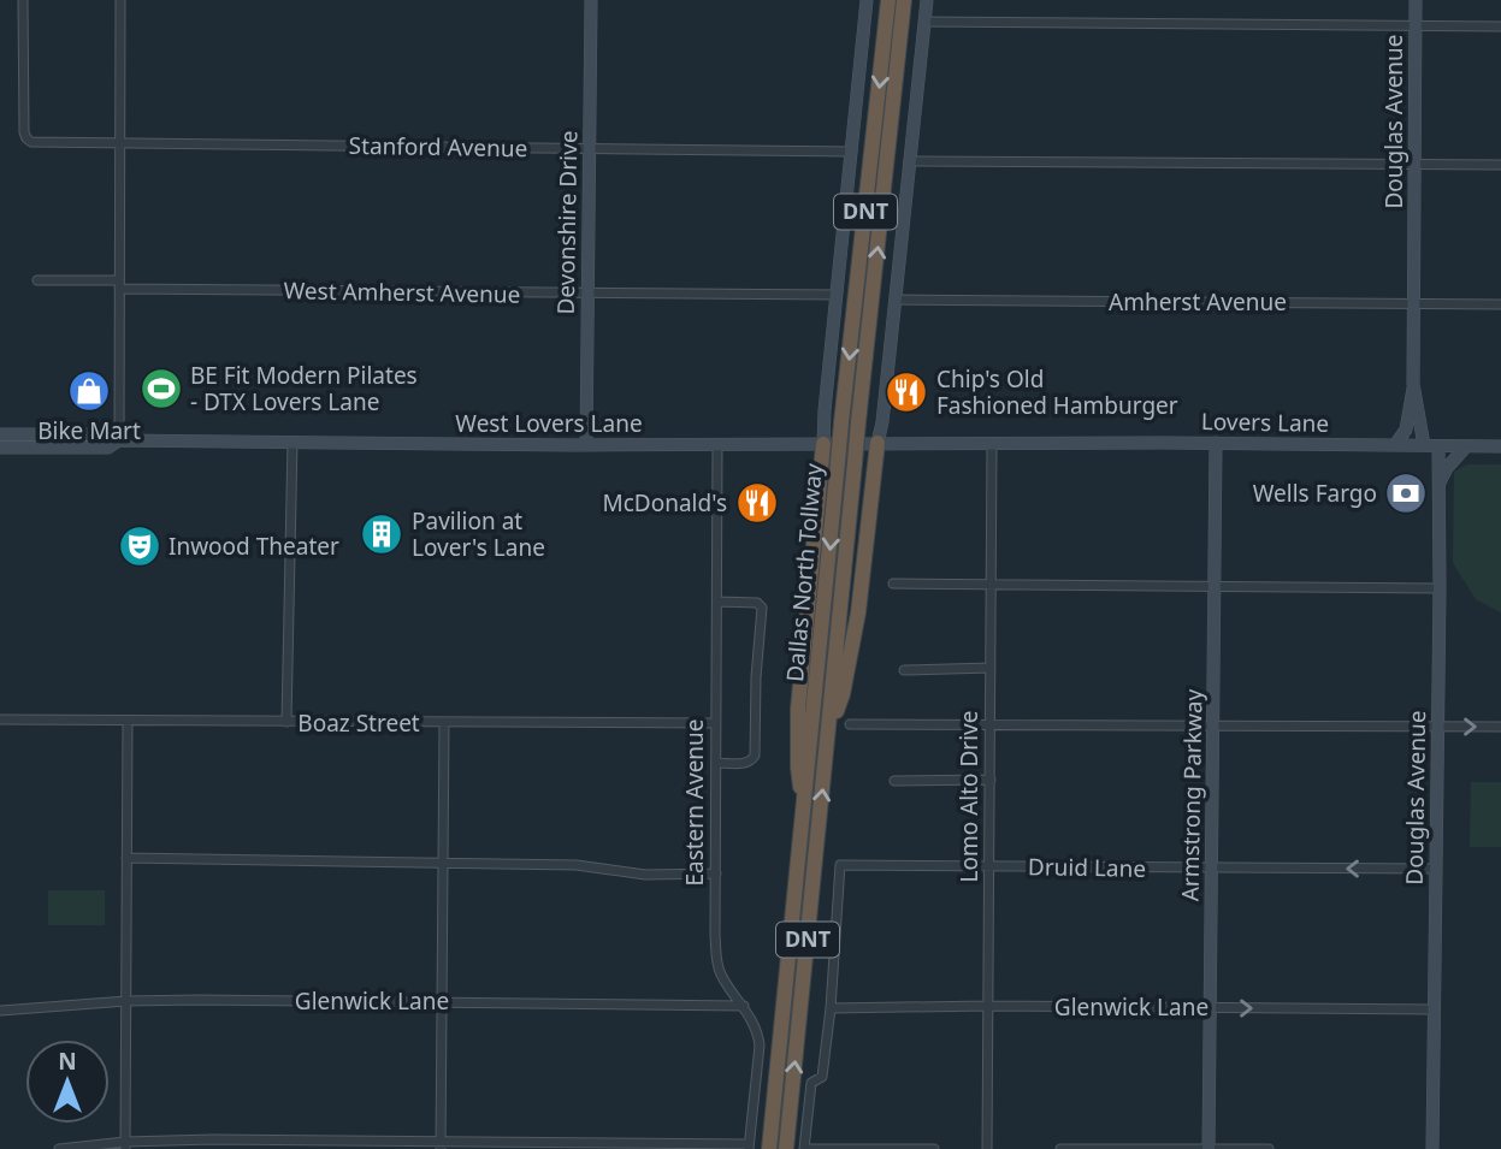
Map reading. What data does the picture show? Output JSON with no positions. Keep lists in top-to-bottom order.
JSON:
{
  "streets": {
    "highway": ["DNT", "Dallas North Tollway"],
    "street": [
      "Douglas Avenue",
      "Stanford Avenue",
      "Devonshire Drive",
      "West Amherst Avenue",
      "Amherst Avenue",
      "Lovers Lane",
      "West Lovers Lane",
      "Boaz Street",
      "Armstrong Parkway",
      "Lomo Alto Drive",
      "Eastern Avenue",
      "Druid Lane",
      "Glenwick Lane"
    ]
  },
  "crossings": [
    ["Douglas Avenue", "Amherst Avenue"],
    ["Douglas Avenue", "Lovers Lane"],
    ["Douglas Avenue", "Druid Lane"],
    ["Douglas Avenue", "Glenwick Lane"],
    ["Stanford Avenue", "Devonshire Drive"],
    ["Devonshire Drive", "West Amherst Avenue"],
    ["Devonshire Drive", "West Lovers Lane"],
    ["Lovers Lane", "West Lovers Lane"],
    ["Lovers Lane", "Armstrong Parkway"],
    ["Lovers Lane", "Lomo Alto Drive"],
    ["West Lovers Lane", "Eastern Avenue"],
    ["Boaz Street", "Eastern Avenue"],
    ["Armstrong Parkway", "Druid Lane"],
    ["Armstrong Parkway", "Glenwick Lane"],
    ["Lomo Alto Drive", "Druid Lane"],
    ["Lomo Alto Drive", "Glenwick Lane"],
    ["Eastern Avenue", "Glenwick Lane"],
    ["Druid Lane", "Glenwick Lane"]
  ],
  "places": {
    "sports": ["BE Fit Modern Pilates - DTX Lovers Lane"],
    "shop": ["Bike Mart"],
    "restaurant": ["Chip's Old Fashioned Hamburger", "McDonald's"],
    "bank": ["Wells Fargo"],
    "building": ["Pavilion at Lover's Lane"],
    "theatre": ["Inwood Theater"]
  },
  "north": "top"
}
